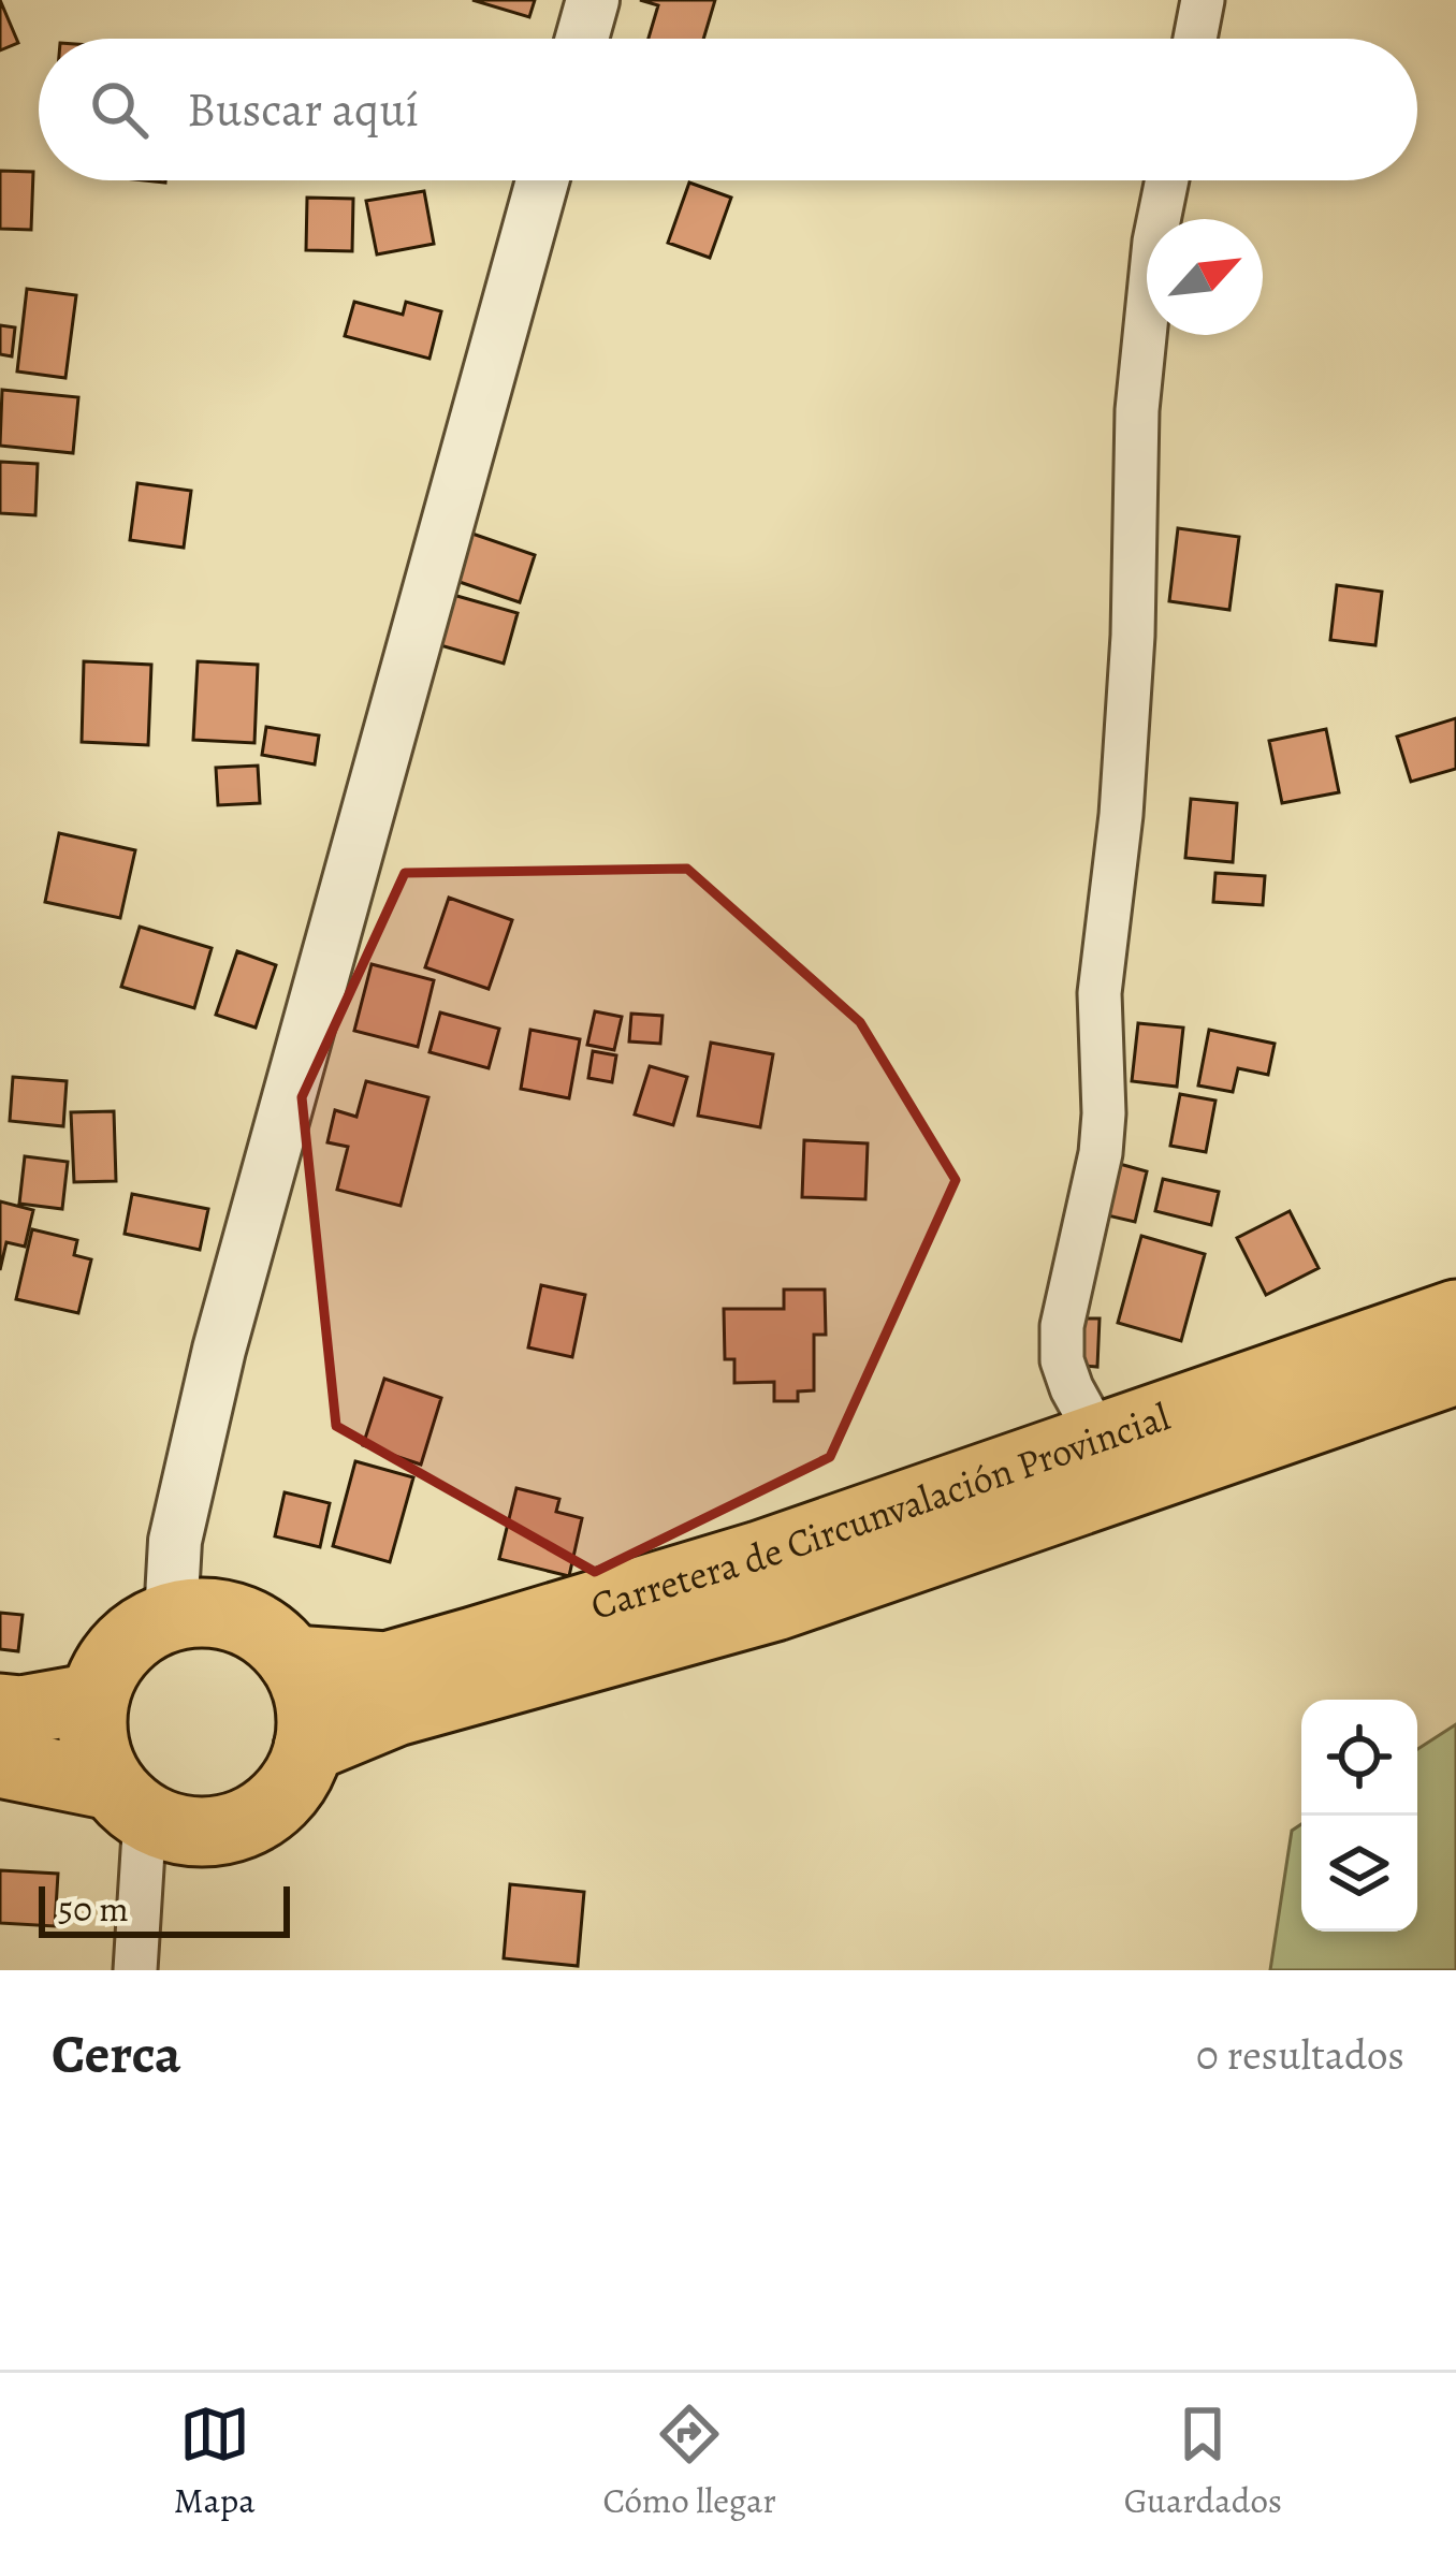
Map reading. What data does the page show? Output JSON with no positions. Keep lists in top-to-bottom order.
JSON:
{
  "streets": {
    "highway": ["Carretera de Circunvalación Provincial"]
  },
  "scale_bar": "50 m",
  "north": "top right",
  "page": {
    "search": "Buscar aquí",
    "scale": "50 m",
    "heading": ["Cerca", "0 resultados"],
    "nav": ["Mapa", "Cómo llegar", "Guardados"]
  }
}
